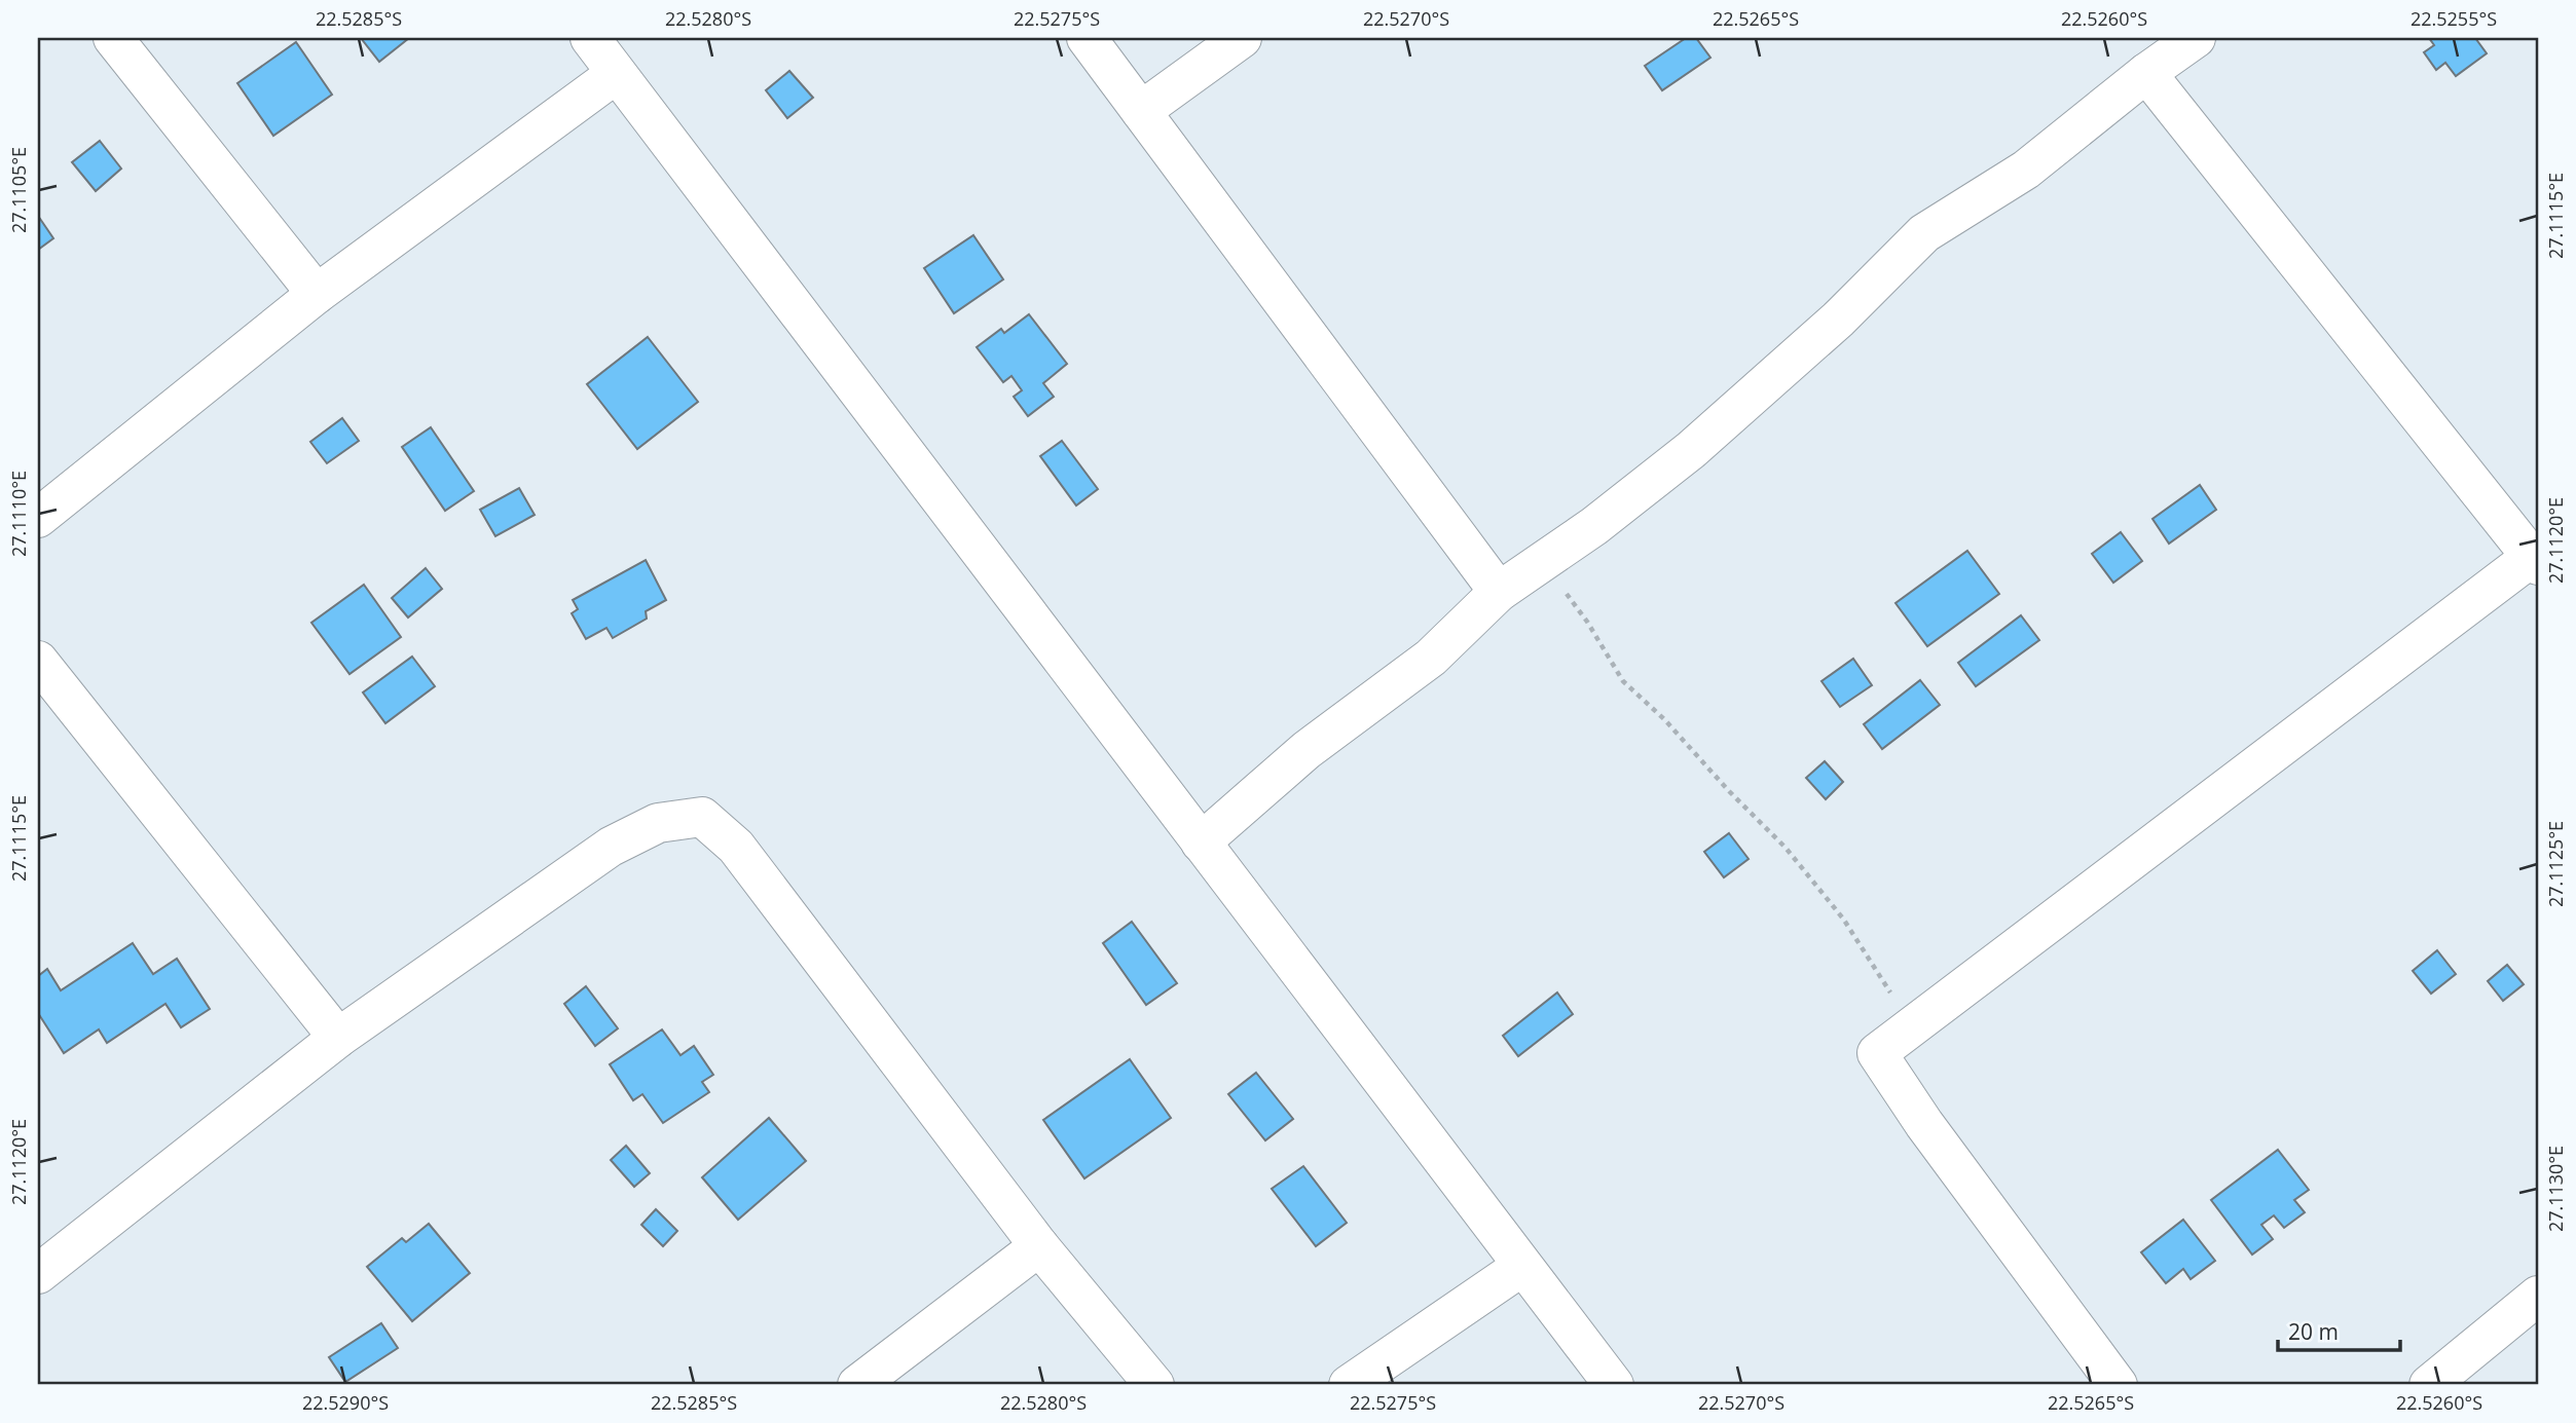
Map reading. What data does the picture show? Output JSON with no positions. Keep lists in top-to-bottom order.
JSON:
{
  "scale_bar": "20 m",
  "coordinates": [
    "22.5285°S",
    "22.5280°S",
    "22.5275°S",
    "22.5270°S",
    "22.5265°S",
    "22.5260°S",
    "22.5255°S",
    "27.1105°E",
    "27.1115°E",
    "27.1110°E",
    "27.1120°E",
    "27.1125°E",
    "27.1130°E",
    "22.5290°S"
  ]
}
